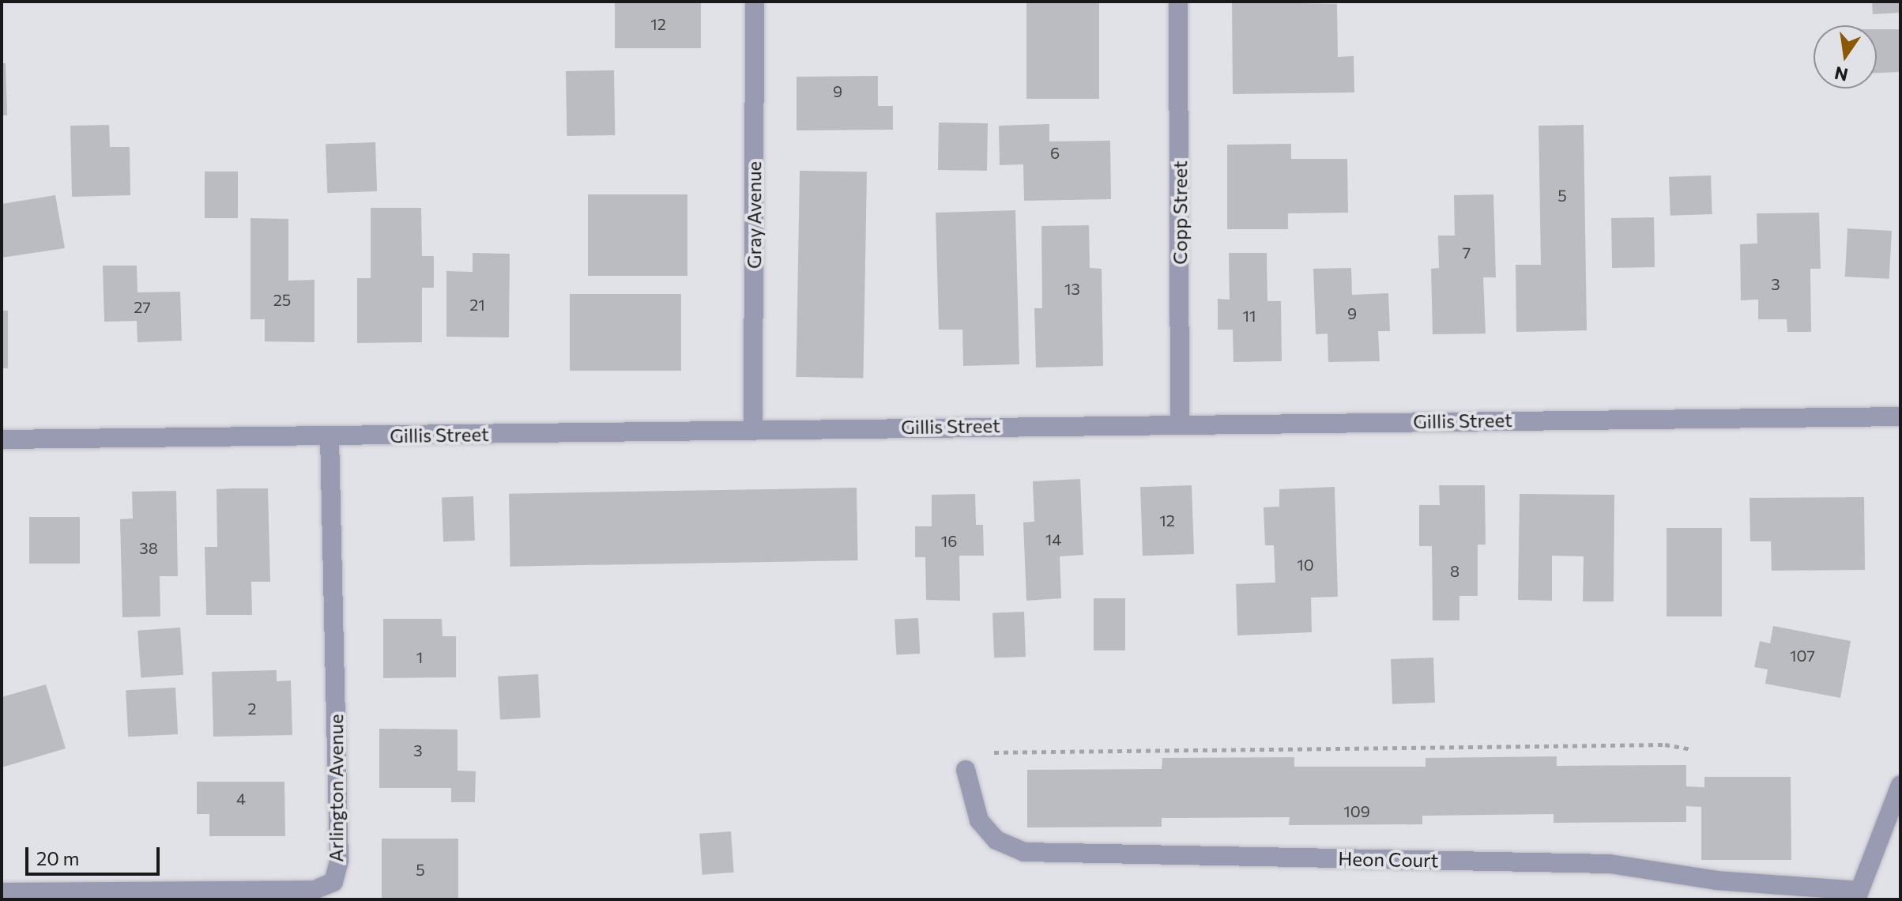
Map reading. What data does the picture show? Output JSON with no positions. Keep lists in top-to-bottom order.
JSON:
{
  "streets": {
    "street": [
      "Copp Street",
      "Gray Avenue",
      "Gillis Street",
      "Arlington Avenue",
      "Heon Court"
    ]
  },
  "crossings": [
    ["Copp Street", "Gillis Street"],
    ["Gray Avenue", "Gillis Street"],
    ["Gillis Street", "Arlington Avenue"]
  ],
  "house_numbers": [
    "12",
    "9",
    "6",
    "5",
    "7",
    "3",
    "13",
    "25",
    "21",
    "27",
    "9",
    "11",
    "12",
    "14",
    "16",
    "38",
    "10",
    "8",
    "107",
    "1",
    "2",
    "3",
    "4",
    "109",
    "5"
  ],
  "scale_bar": "20 m",
  "north": "bottom"
}
